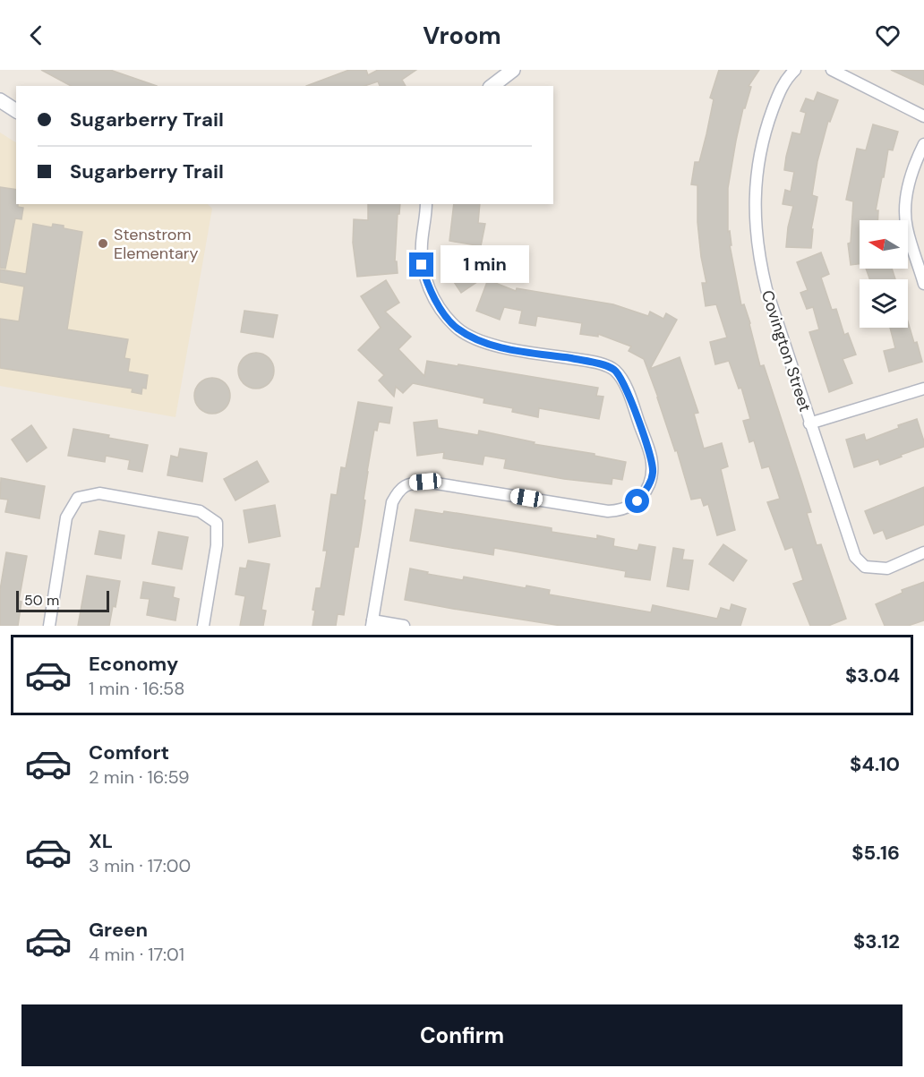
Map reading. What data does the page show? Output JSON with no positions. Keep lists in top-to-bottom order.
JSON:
{
  "streets": {
    "street": ["Covington Street"]
  },
  "places": ["Stenstrom Elementary"],
  "scale_bar": "50 m",
  "north": "left",
  "page": {
    "header": "Vroom",
    "banner": ["Sugarberry Trail", "Sugarberry Trail"],
    "bubble": "1 min",
    "scale": "50 m",
    "list": [
      {
        "name": "Economy",
        "note": "1 min · 16:58",
        "value": "$3.04"
      },
      {
        "name": "Comfort",
        "note": "2 min · 16:59",
        "value": "$4.10"
      },
      {
        "name": "XL",
        "note": "3 min · 17:00",
        "value": "$5.16"
      },
      {
        "name": "Green",
        "note": "4 min · 17:01",
        "value": "$3.12"
      }
    ],
    "buttons": "Confirm"
  }
}
